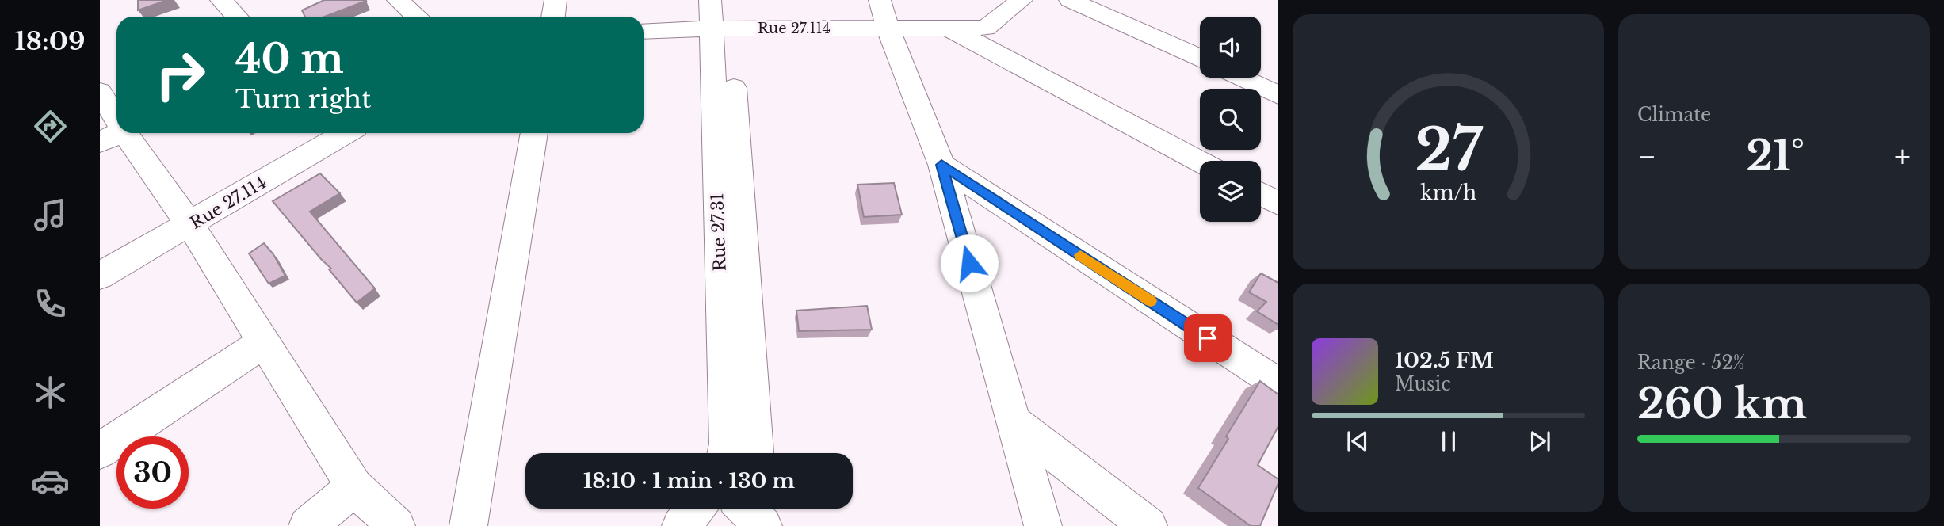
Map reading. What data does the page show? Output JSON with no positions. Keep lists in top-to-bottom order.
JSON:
{
  "streets": {
    "street": ["Rue 27.114", "Rue 27.31"]
  },
  "crossings": [
    ["Rue 27.114", "Rue 27.31"]
  ],
  "page": {
    "tabs": "18:09",
    "tile": [
      "Climate",
      ["Range · 52%", "260 km"]
    ],
    "turn": ["40 m", "Turn right"],
    "heat": ["−", "21°", "+"],
    "song": ["102.5 FM", "Music"],
    "limit": "30",
    "trip": "18:10 · 1 min · 130 m",
    "gauge": ["27", "km/h"]
  }
}
